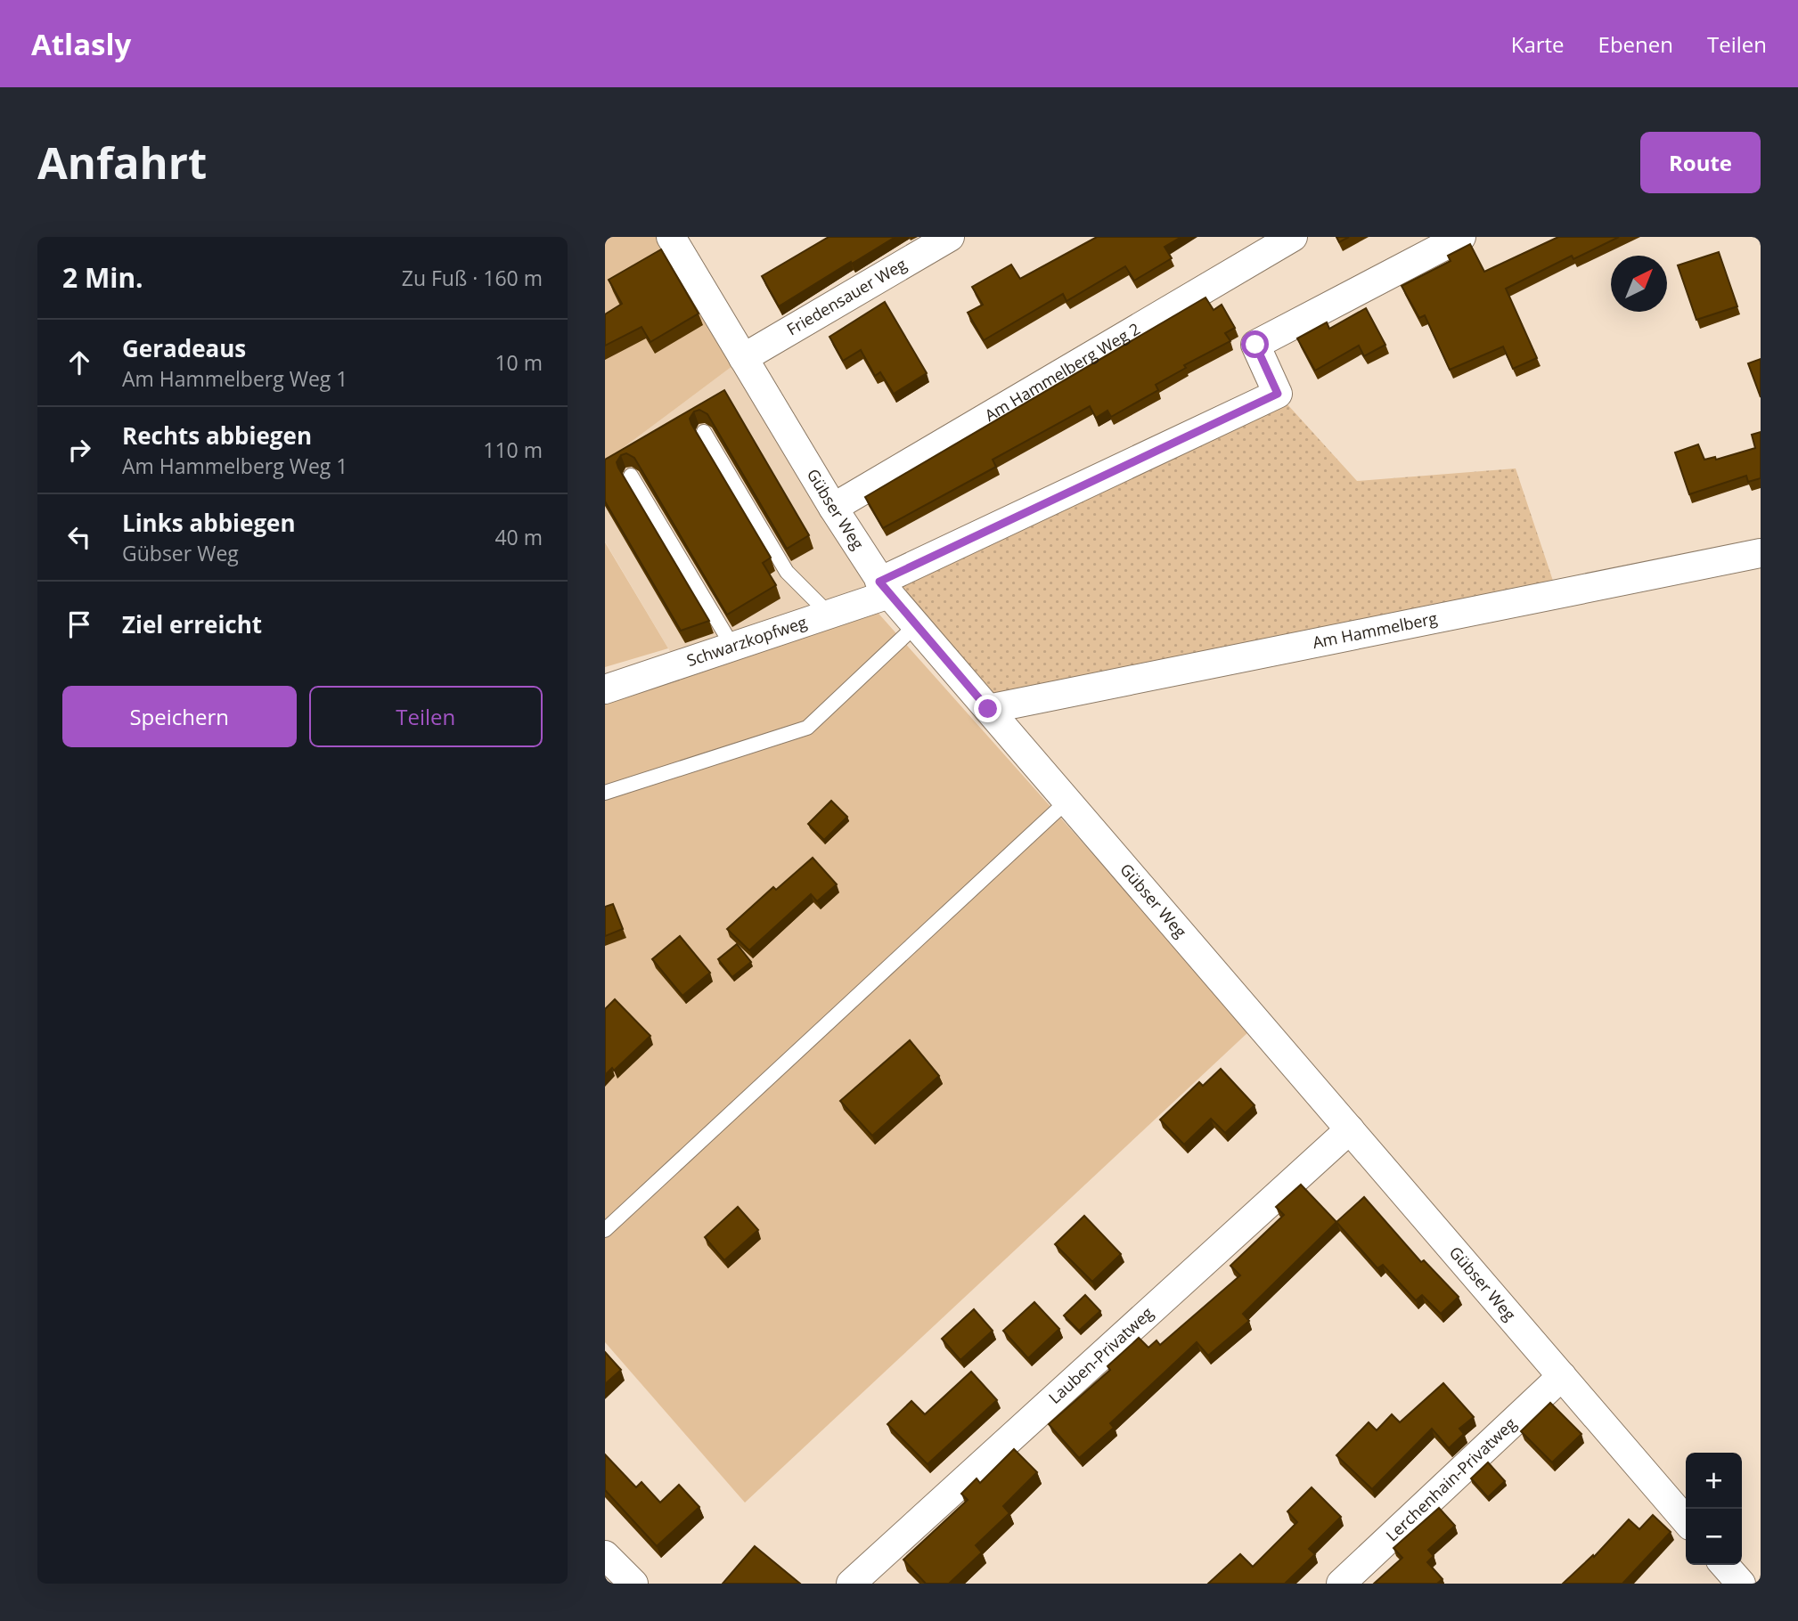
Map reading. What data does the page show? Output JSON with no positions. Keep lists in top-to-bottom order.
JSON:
{
  "streets": {
    "street": [
      "Friedensauer Weg",
      "Am Hammelberg Weg 2",
      "Gübser Weg",
      "Am Hammelberg",
      "Schwarzkopfweg",
      "Lauben-Privatweg",
      "Lerchenhain-Privatweg"
    ]
  },
  "crossings": [
    ["Friedensauer Weg", "Gübser Weg"],
    ["Am Hammelberg Weg 2", "Gübser Weg"],
    ["Gübser Weg", "Am Hammelberg"],
    ["Gübser Weg", "Schwarzkopfweg"],
    ["Gübser Weg", "Lauben-Privatweg"],
    ["Gübser Weg", "Lerchenhain-Privatweg"]
  ],
  "north": "top right",
  "page": {
    "header": "Atlasly",
    "nav": ["Karte", "Ebenen", "Teilen"],
    "buttons": [
      "Route",
      ["Speichern", "Teilen"]
    ],
    "title": "Anfahrt",
    "heading": ["2 Min.", "Zu Fuß · 160 m"],
    "list": [
      ["Geradeaus", "Am Hammelberg Weg 1", "10 m"],
      ["Rechts abbiegen", "Am Hammelberg Weg 1", "110 m"],
      ["Links abbiegen", "Gübser Weg", "40 m"],
      "Ziel erreicht"
    ],
    "map_buttons": ["+", "−"]
  }
}
